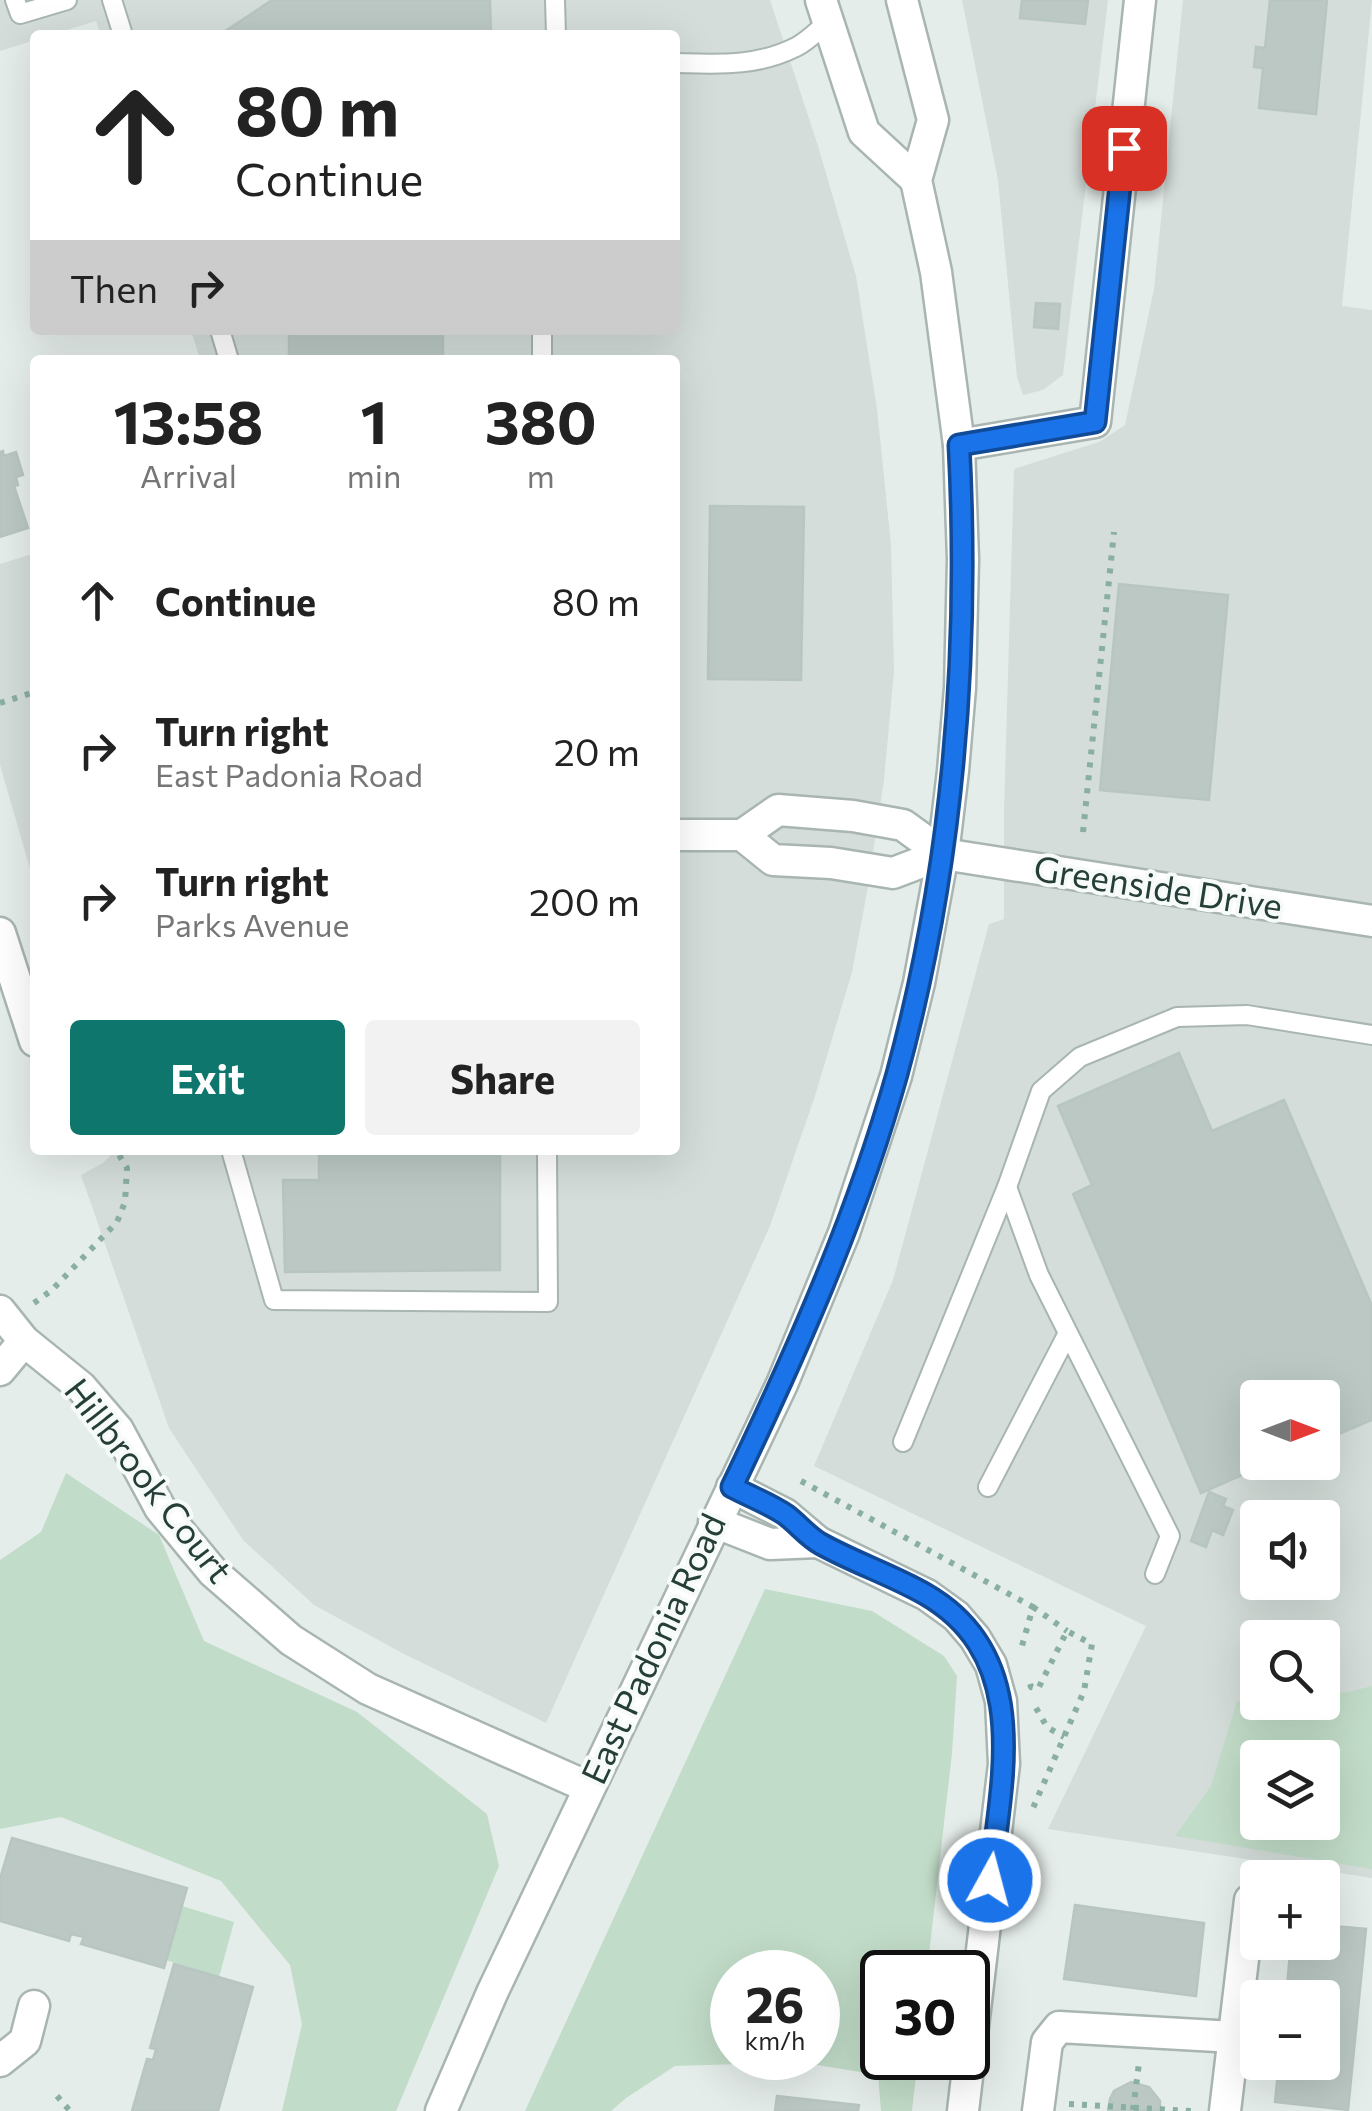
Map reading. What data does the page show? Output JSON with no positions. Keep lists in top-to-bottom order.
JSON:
{
  "streets": {
    "street": ["Greenside Drive", "Hillbrook Court", "East Padonia Road"]
  },
  "crossings": [
    ["Greenside Drive", "East Padonia Road"],
    ["Hillbrook Court", "East Padonia Road"]
  ],
  "north": "right",
  "page": {
    "turn": ["80 m", "Continue"],
    "then": "Then",
    "eta": [
      "13:58",
      "Arrival",
      "1",
      "min",
      "380",
      "m"
    ],
    "list": [
      {
        "name": "Continue",
        "value": "80 m"
      },
      {
        "name": "Turn right",
        "note": "East Padonia Road",
        "value": "20 m"
      },
      {
        "name": "Turn right",
        "note": "Parks Avenue",
        "value": "200 m"
      }
    ],
    "buttons": ["Exit", "Share"],
    "map_buttons": ["+", "−"],
    "speed": "26 km/h",
    "limit": "30"
  }
}
